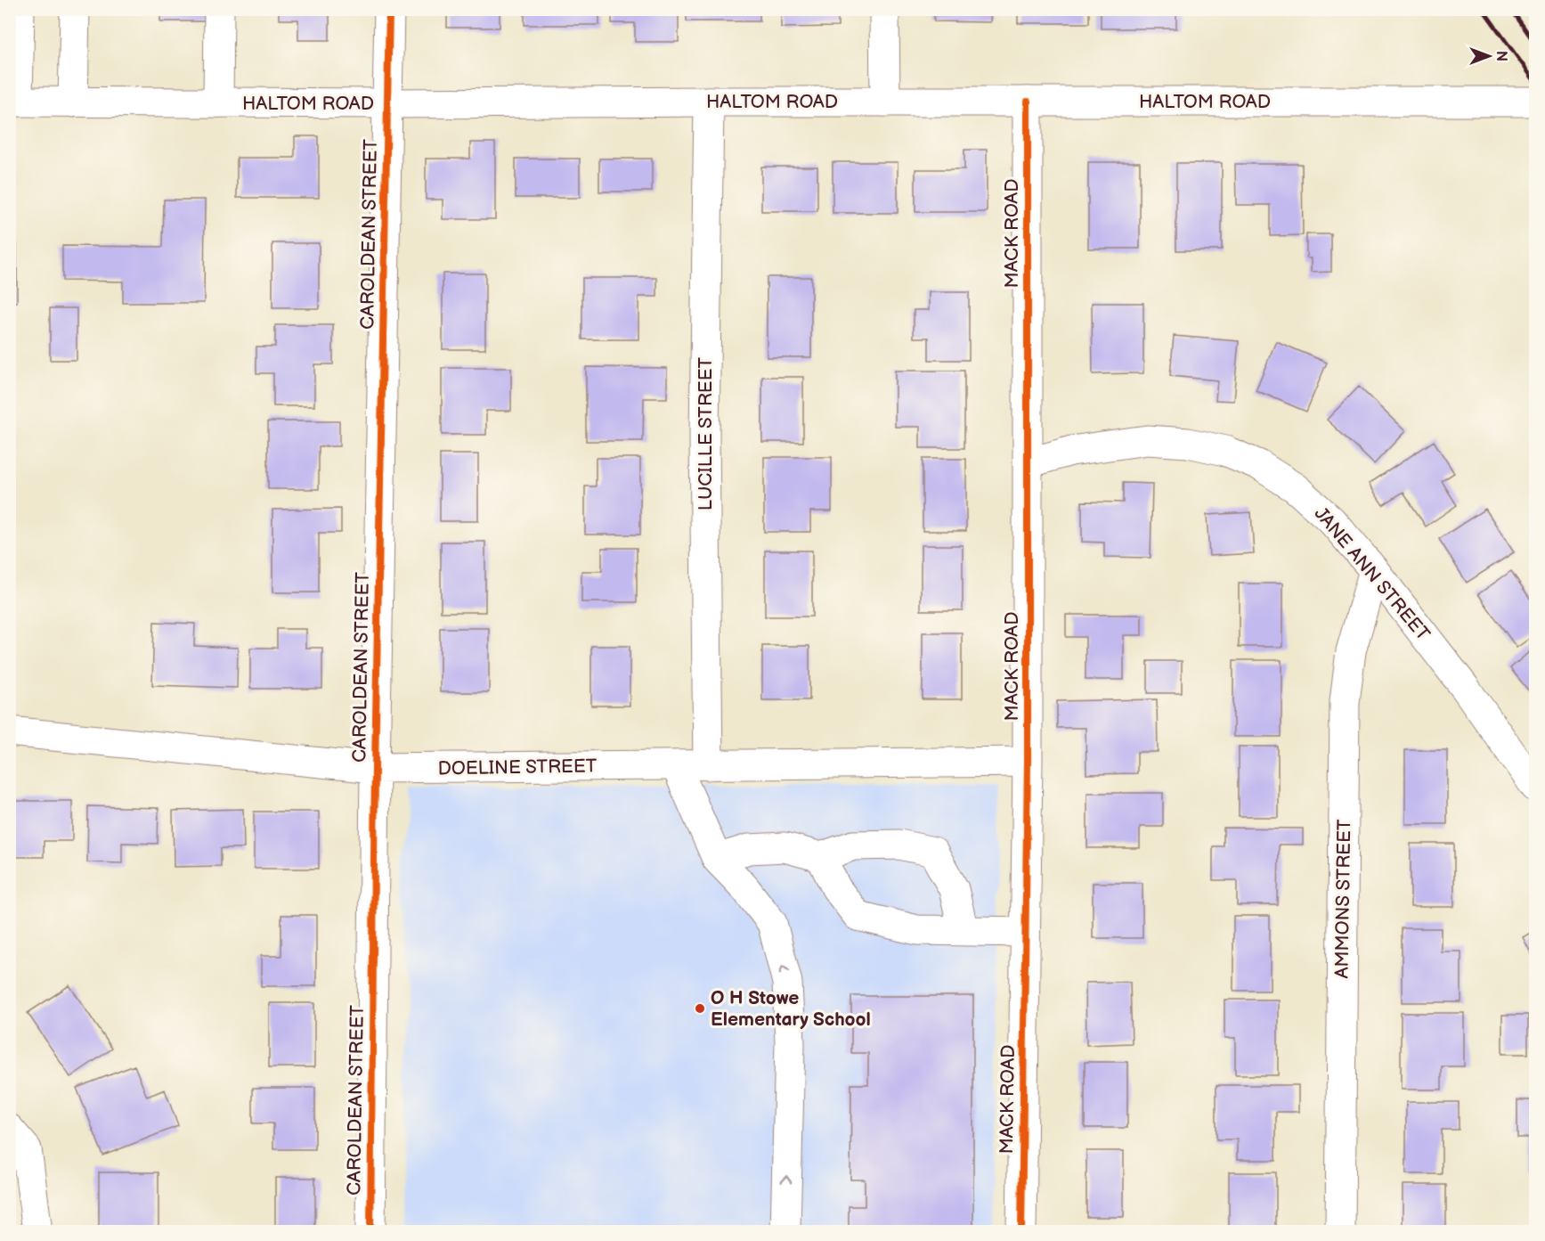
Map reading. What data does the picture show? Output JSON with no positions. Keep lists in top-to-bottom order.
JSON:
{
  "streets": {
    "street": [
      "HALTOM ROAD",
      "MACK ROAD",
      "CAROLDEAN STREET",
      "LUCILLE STREET",
      "JANE ANN STREET",
      "DOELINE STREET",
      "AMMONS STREET"
    ]
  },
  "crossings": [
    ["HALTOM ROAD", "MACK ROAD"],
    ["HALTOM ROAD", "CAROLDEAN STREET"],
    ["HALTOM ROAD", "LUCILLE STREET"],
    ["MACK ROAD", "JANE ANN STREET"],
    ["MACK ROAD", "DOELINE STREET"],
    ["CAROLDEAN STREET", "DOELINE STREET"],
    ["LUCILLE STREET", "DOELINE STREET"],
    ["JANE ANN STREET", "AMMONS STREET"]
  ],
  "places": ["O H Stowe Elementary School"],
  "north": "right"
}
